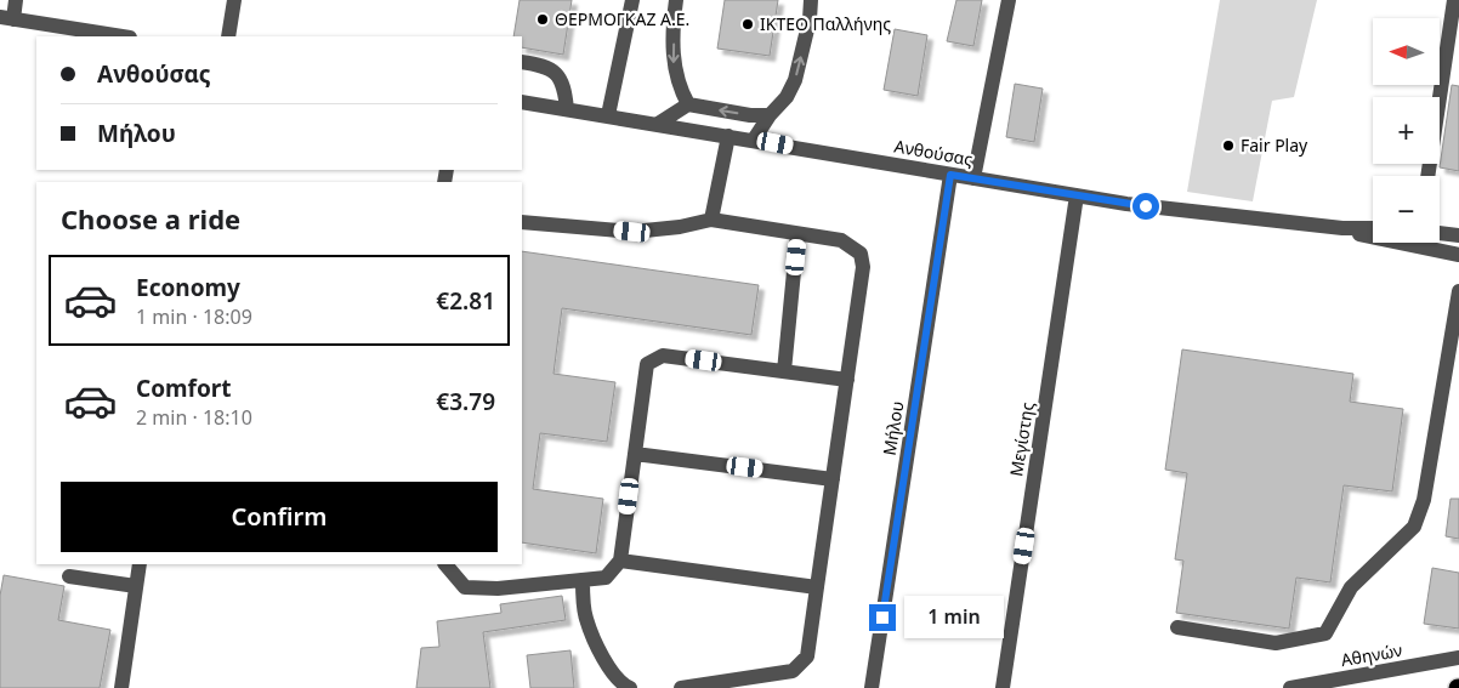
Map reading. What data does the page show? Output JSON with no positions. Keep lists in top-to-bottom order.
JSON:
{
  "streets": {
    "street": [
      "Ανθούσας",
      "Μήλου",
      "Μεγίστης",
      "Αθηνών"
    ]
  },
  "crossings": [
    ["Ανθούσας", "Μήλου"],
    ["Ανθούσας", "Μεγίστης"]
  ],
  "places": ["ΘΕΡΜΟΓΚΑΖ Α.Ε.", "ΙΚΤΕΟ Παλλήνης", "Fair Play"],
  "north": "left",
  "page": {
    "map_buttons": ["+", "−"],
    "banner": ["Ανθούσας", "Μήλου"],
    "heading": "Choose a ride",
    "list": [
      {
        "name": "Economy",
        "note": "1 min · 18:09",
        "value": "€2.81"
      },
      {
        "name": "Comfort",
        "note": "2 min · 18:10",
        "value": "€3.79"
      }
    ],
    "buttons": "Confirm",
    "bubble": "1 min"
  }
}
